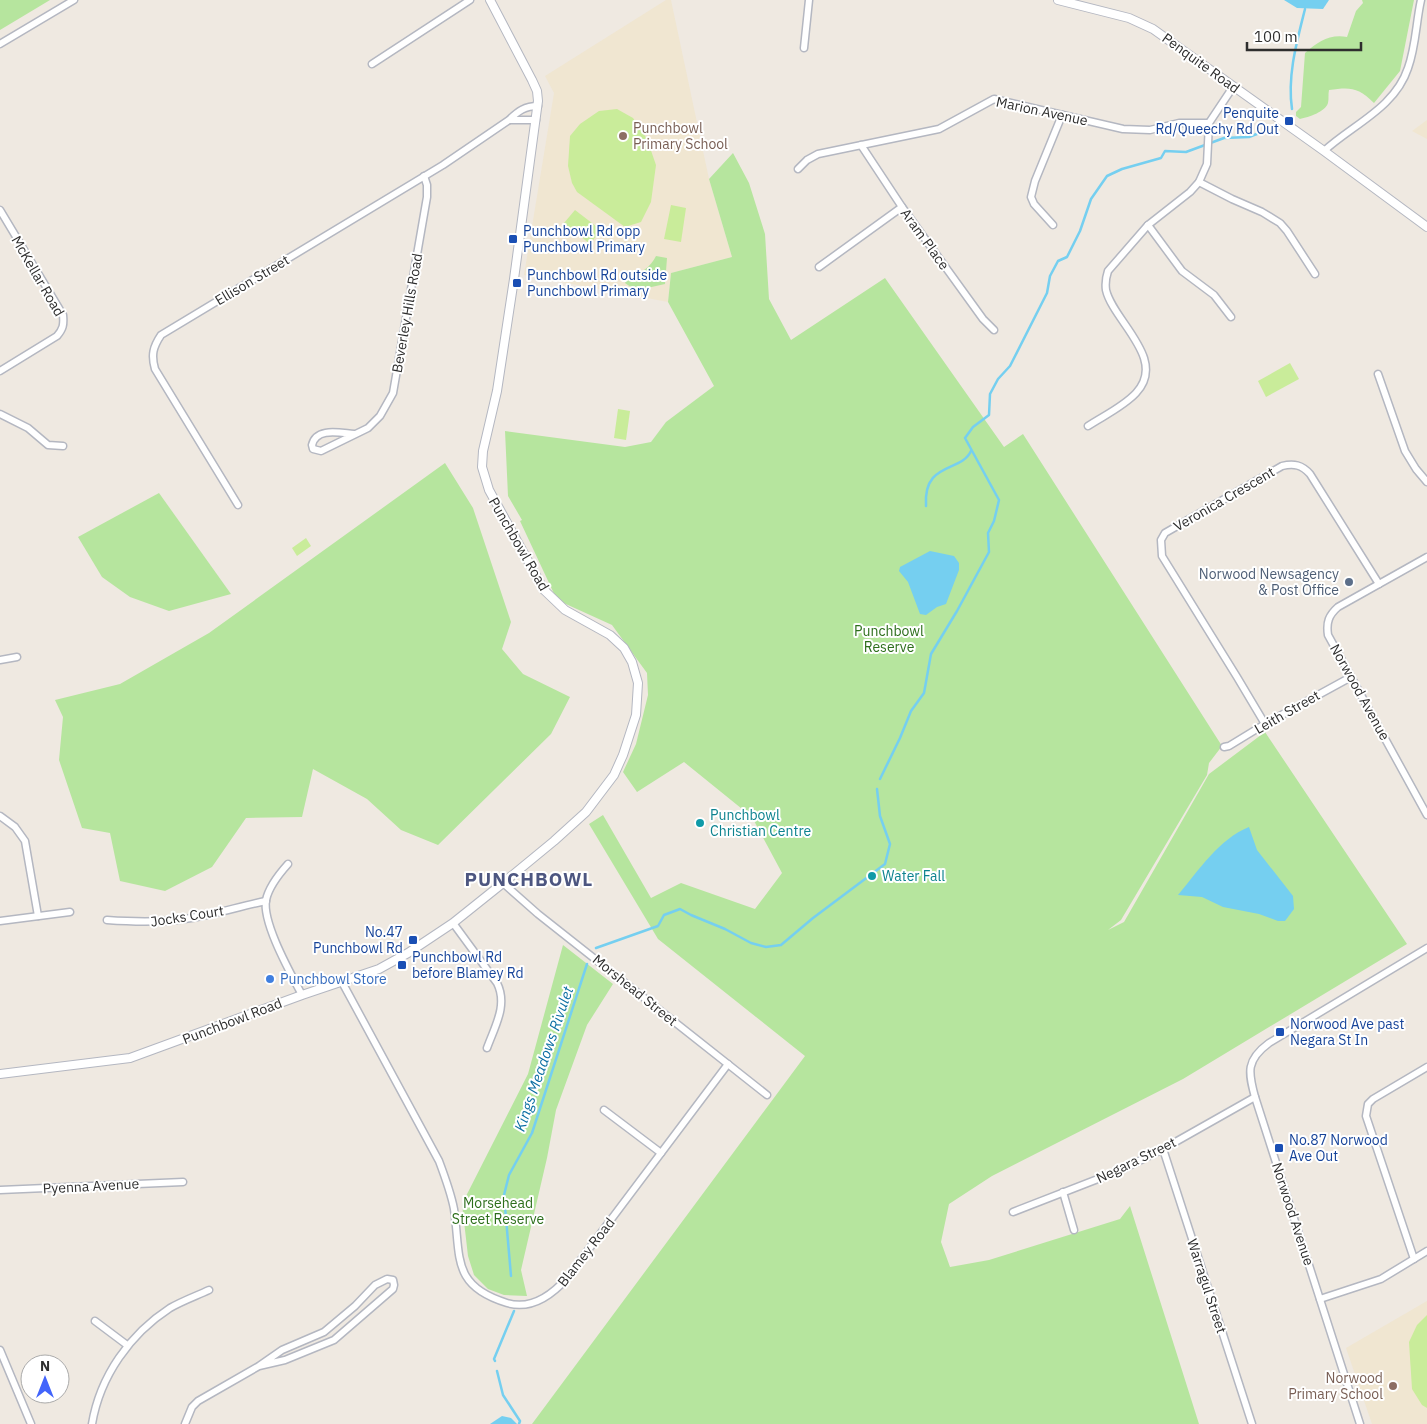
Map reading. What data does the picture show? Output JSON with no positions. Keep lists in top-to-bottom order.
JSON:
{
  "streets": {
    "street": [
      "Penquite Road",
      "Marion Avenue",
      "Aram Place",
      "McKellar Road",
      "Ellison Street",
      "Beverley Hills Road",
      "Veronica Crescent",
      "Punchbowl Road",
      "Norwood Avenue",
      "Leith Street",
      "Jocks Court",
      "Morshead Street",
      "Negara Street",
      "Pyenna Avenue",
      "Blamey Road",
      "Warragul Street"
    ]
  },
  "crossings": [
    ["Marion Avenue", "Aram Place"],
    ["Ellison Street", "Beverley Hills Road"],
    ["Ellison Street", "Punchbowl Road"],
    ["Veronica Crescent", "Norwood Avenue"],
    ["Veronica Crescent", "Leith Street"],
    ["Punchbowl Road", "Morshead Street"],
    ["Punchbowl Road", "Blamey Road"],
    ["Norwood Avenue", "Leith Street"],
    ["Norwood Avenue", "Negara Street"],
    ["Morshead Street", "Blamey Road"],
    ["Negara Street", "Warragul Street"]
  ],
  "districts": ["PUNCHBOWL"],
  "water": ["Kings Meadows Rivulet"],
  "parks": ["Punchbowl Reserve", "Morsehead Street Reserve"],
  "places": {
    "transit": [
      "Penquite Rd/Queechy Rd Out",
      "Punchbowl Rd opp Punchbowl Primary",
      "Punchbowl Rd outside Punchbowl Primary",
      "No.47 Punchbowl Rd",
      "Punchbowl Rd before Blamey Rd",
      "Norwood Ave past Negara St In",
      "No.87 Norwood Ave Out"
    ],
    "other": [
      "Punchbowl Primary School",
      "Norwood Newsagency & Post Office",
      "Punchbowl Christian Centre",
      "Water Fall",
      "Punchbowl Store",
      "Norwood Primary School"
    ]
  },
  "scale_bar": "100 m",
  "north": "top"
}
